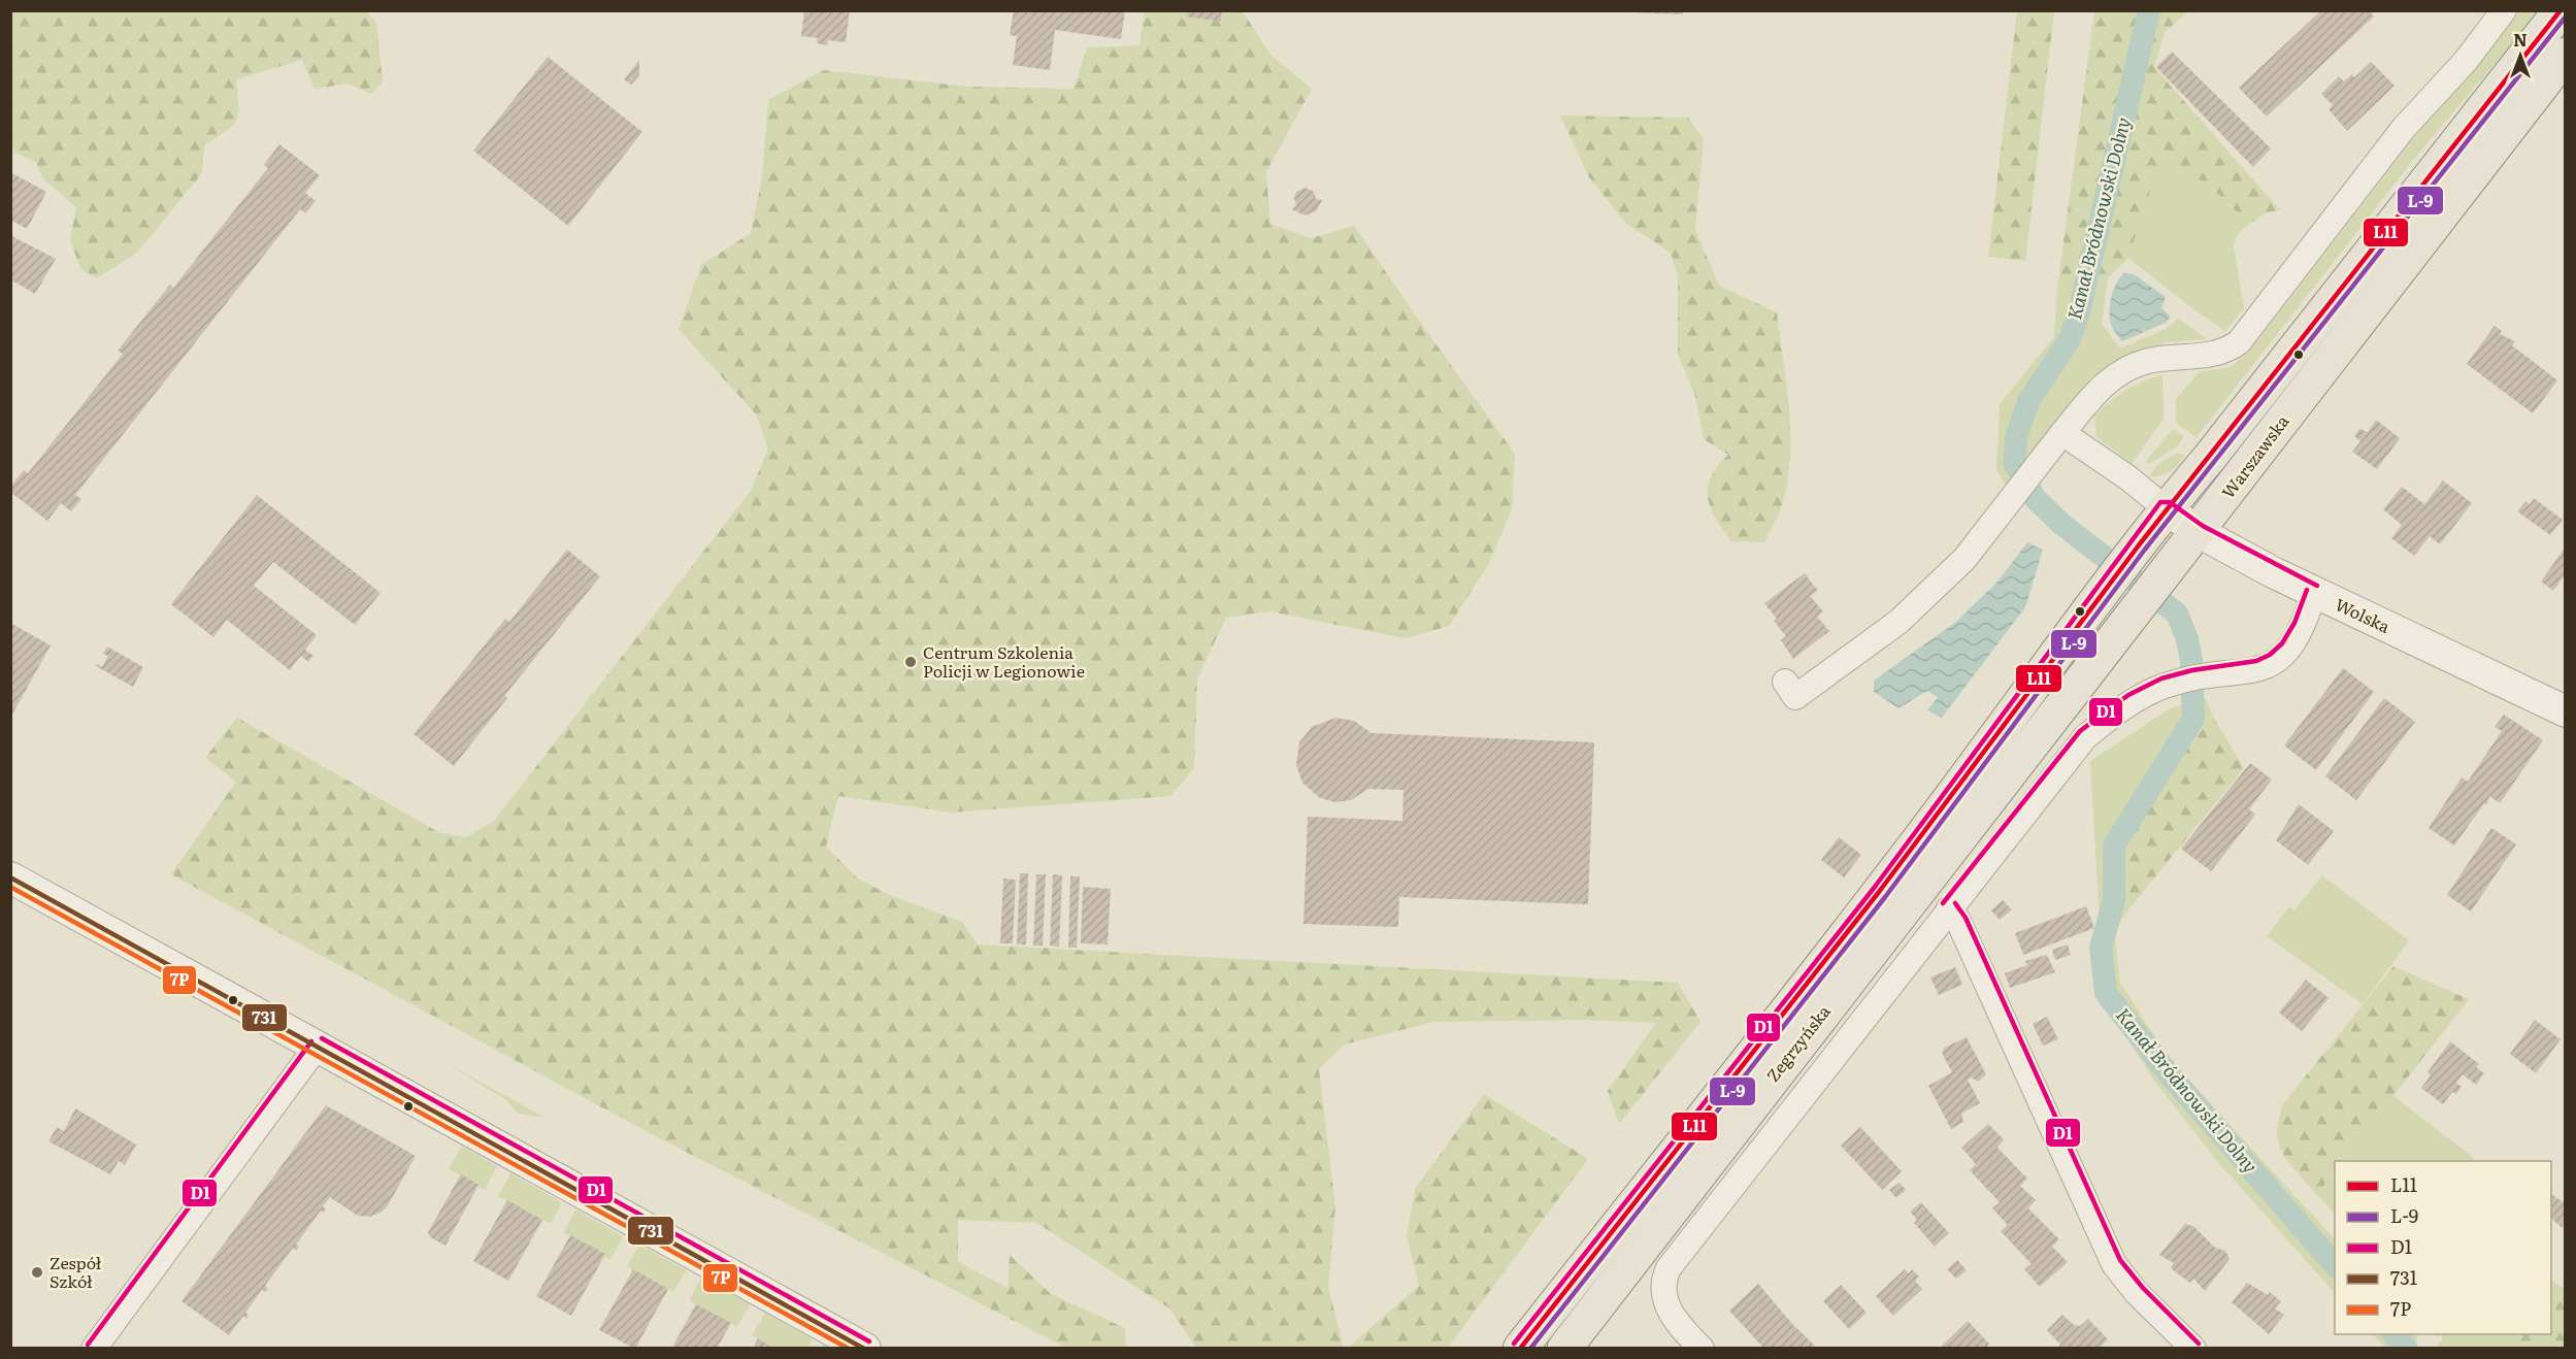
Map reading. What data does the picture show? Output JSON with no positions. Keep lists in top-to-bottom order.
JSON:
{
  "streets": {
    "main road": ["Warszawska", "Zegrzyńska"],
    "street": ["Wolska"]
  },
  "crossings": [
    ["Warszawska", "Wolska"],
    ["Warszawska", "Zegrzyńska"]
  ],
  "water": ["Kanał Bródnowski Dolny"],
  "places": ["Centrum Szkolenia Policji w Legionowie", "Zespół Szkół"],
  "lines": [
    "transit line L11",
    "transit line L-9",
    "transit line D1",
    "transit line 731",
    "transit line 7P"
  ],
  "legend": [
    "L11",
    "L-9",
    "D1",
    "731",
    "7P"
  ],
  "north": "top"
}
